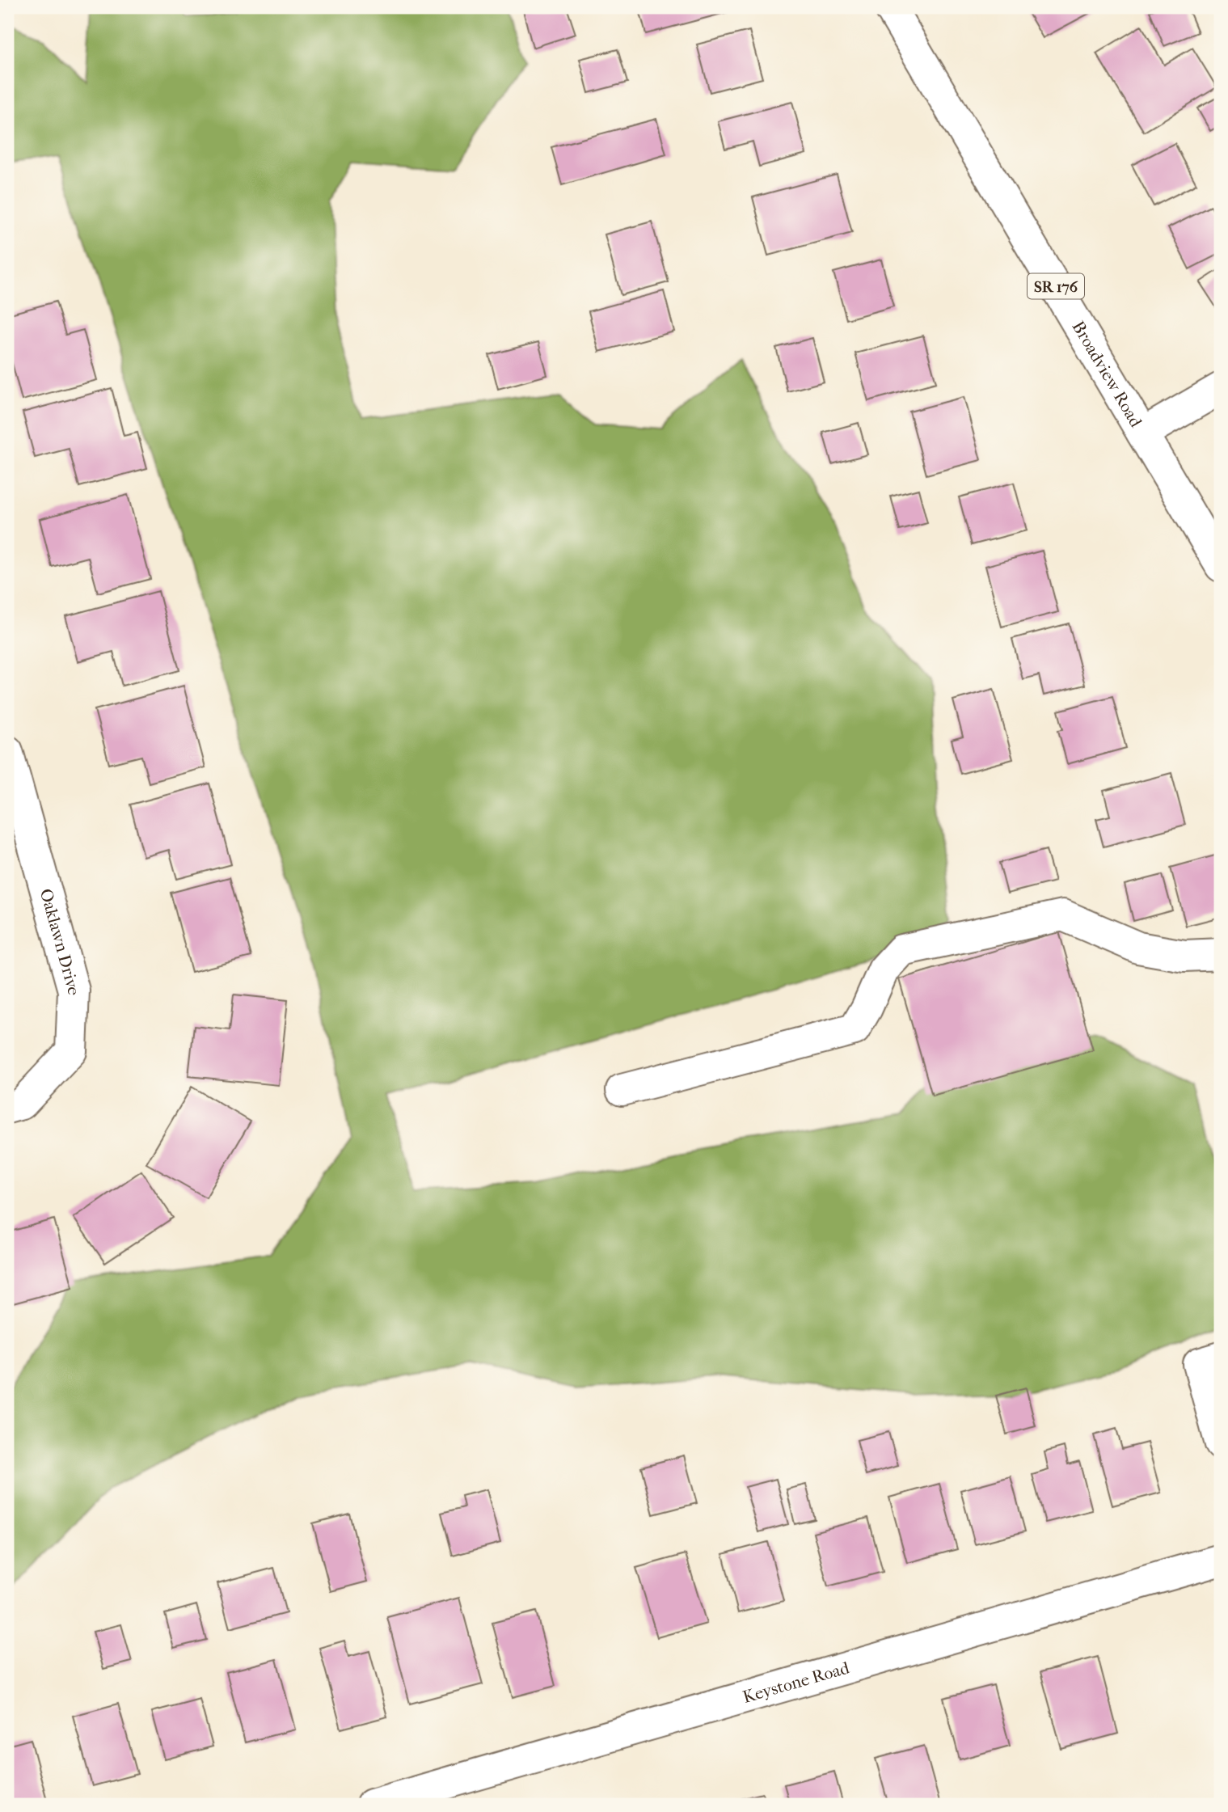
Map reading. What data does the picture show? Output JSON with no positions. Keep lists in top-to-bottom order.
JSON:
{
  "streets": {
    "street": [
      "SR 176",
      "Broadview Road",
      "Oaklawn Drive",
      "Keystone Road"
    ]
  }
}
